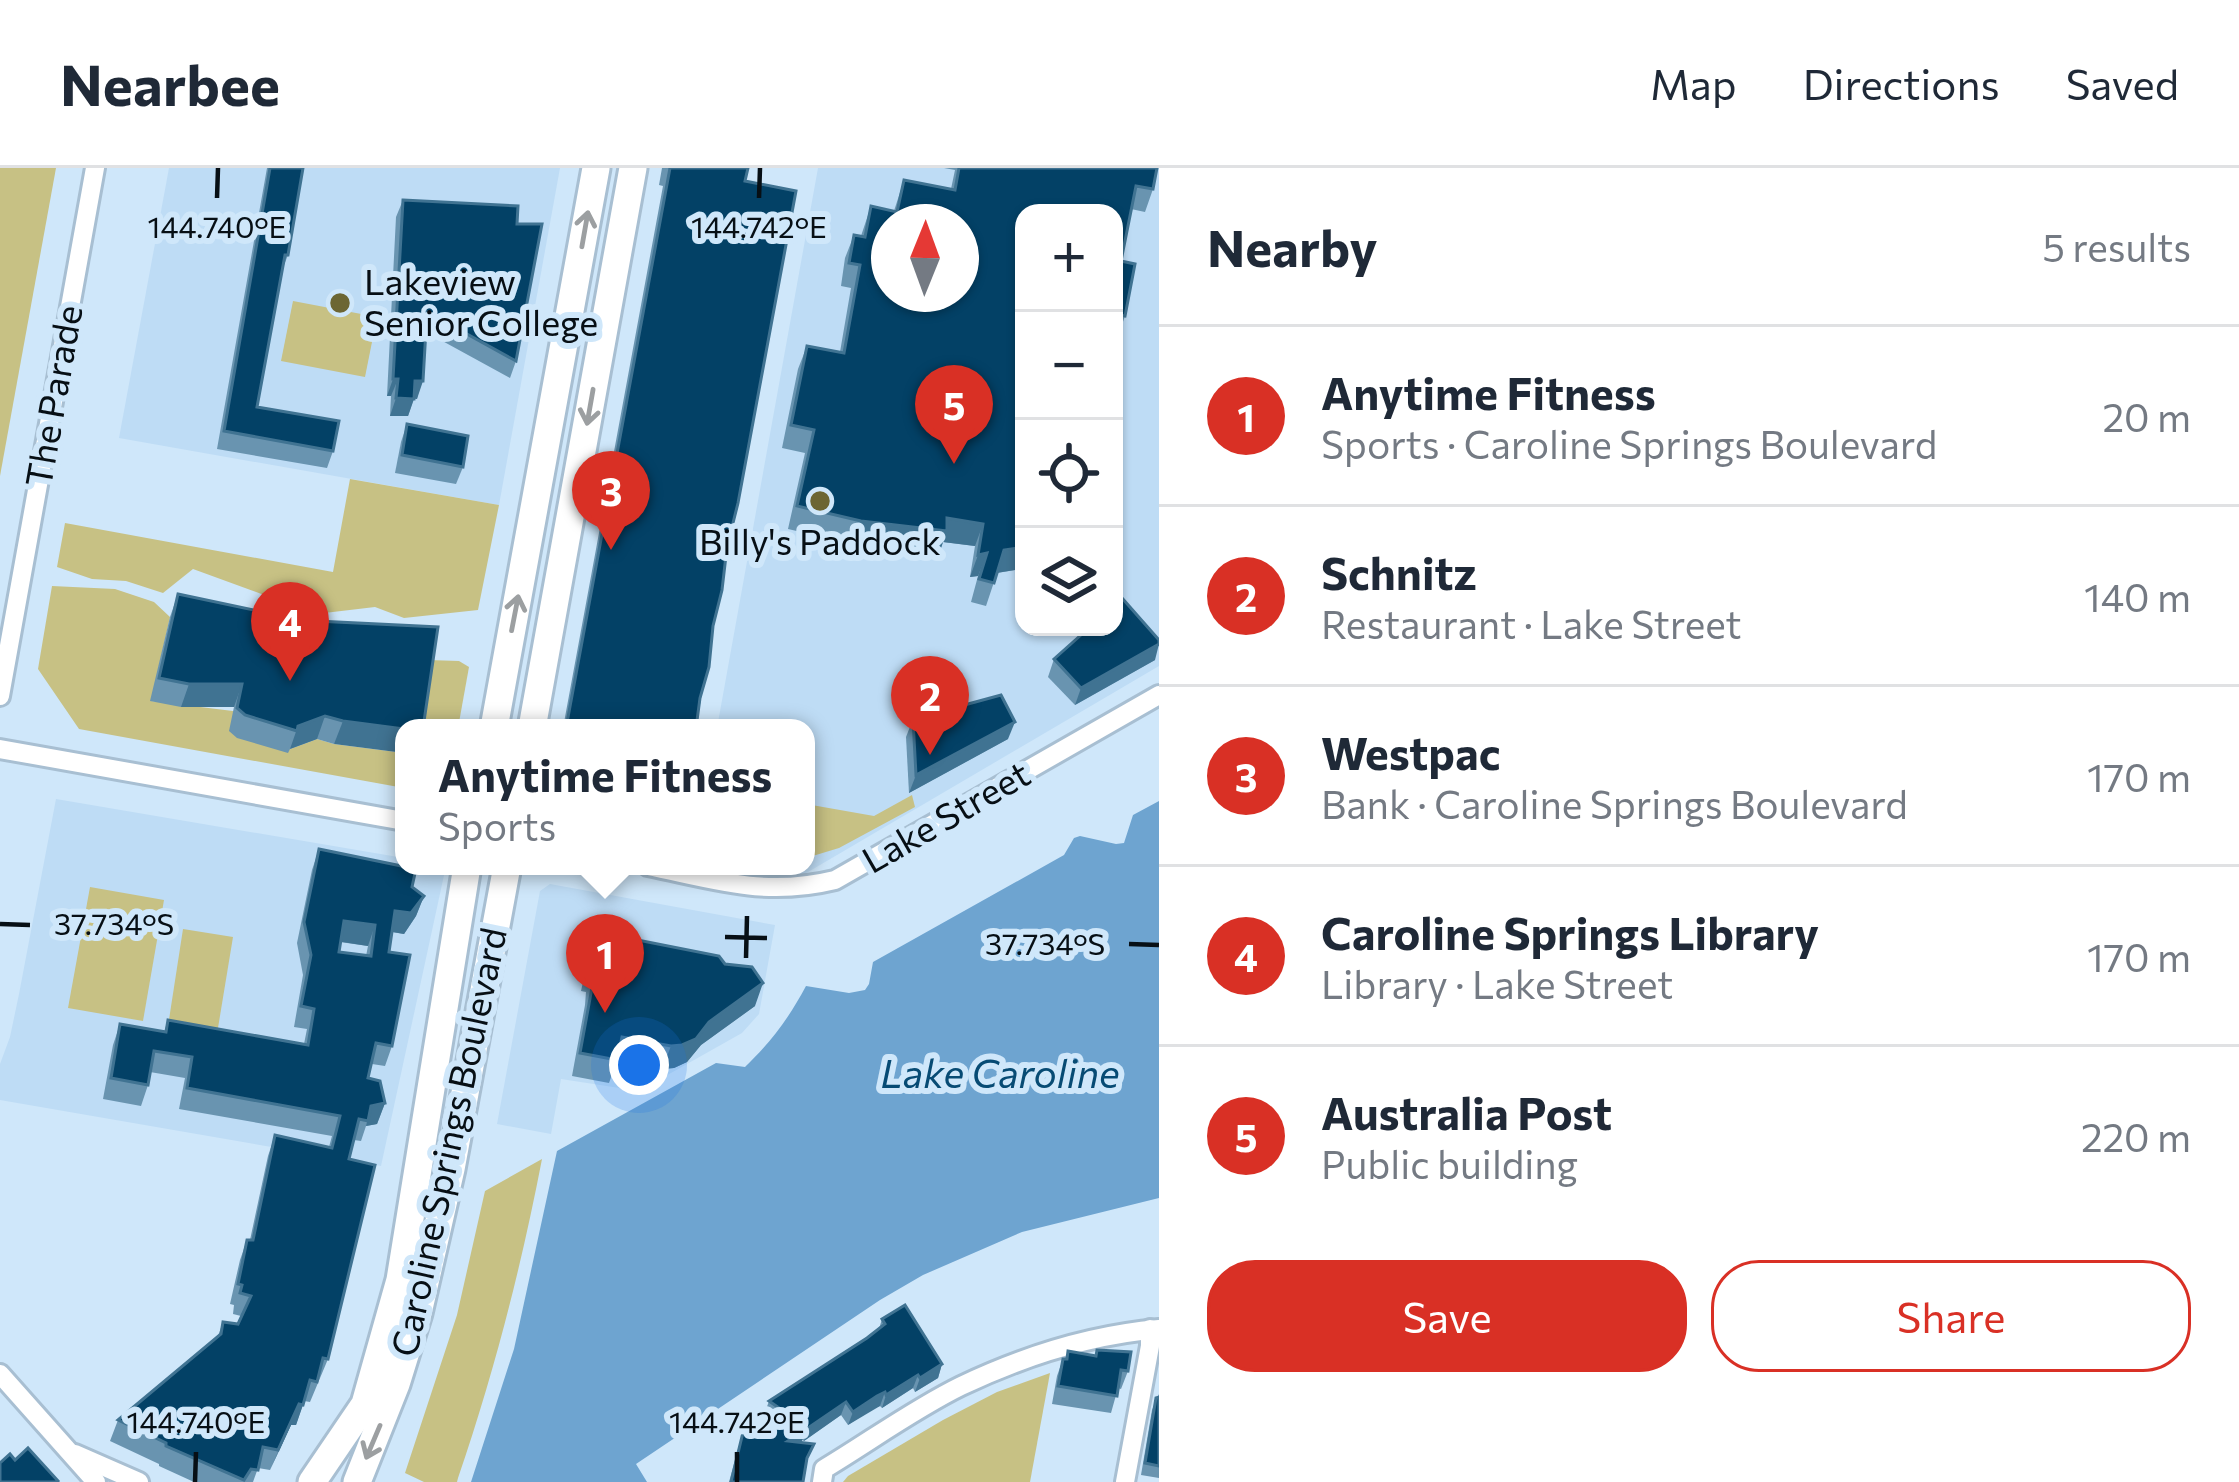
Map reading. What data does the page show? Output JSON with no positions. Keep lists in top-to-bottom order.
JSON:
{
  "streets": {
    "main road": ["Caroline Springs Boulevard"],
    "street": ["The Parade", "Lake Street"]
  },
  "water": ["Lake Caroline"],
  "places": ["Lakeview Senior College", "Billy's Paddock"],
  "north": "top",
  "page": {
    "header": "Nearbee",
    "nav": ["Map", "Directions", "Saved"],
    "heading": ["Nearby", "5 results"],
    "map_buttons": ["+", "−"],
    "list": [
      {
        "mark": "1",
        "name": "Anytime Fitness",
        "note": "Sports · Caroline Springs Boulevard",
        "value": "20 m"
      },
      {
        "mark": "2",
        "name": "Schnitz",
        "note": "Restaurant · Lake Street",
        "value": "140 m"
      },
      {
        "mark": "3",
        "name": "Westpac",
        "note": "Bank · Caroline Springs Boulevard",
        "value": "170 m"
      },
      {
        "mark": "4",
        "name": "Caroline Springs Library",
        "note": "Library · Lake Street",
        "value": "170 m"
      },
      {
        "mark": "5",
        "name": "Australia Post",
        "note": "Public building",
        "value": "220 m"
      }
    ],
    "pins": [
      "5",
      "3",
      "4",
      "2",
      "1"
    ],
    "popup": ["Anytime Fitness", "Sports"],
    "buttons": ["Save", "Share"]
  },
  "coordinates": ["144.740°E", "144.742°E", "37.734°S"]
}
